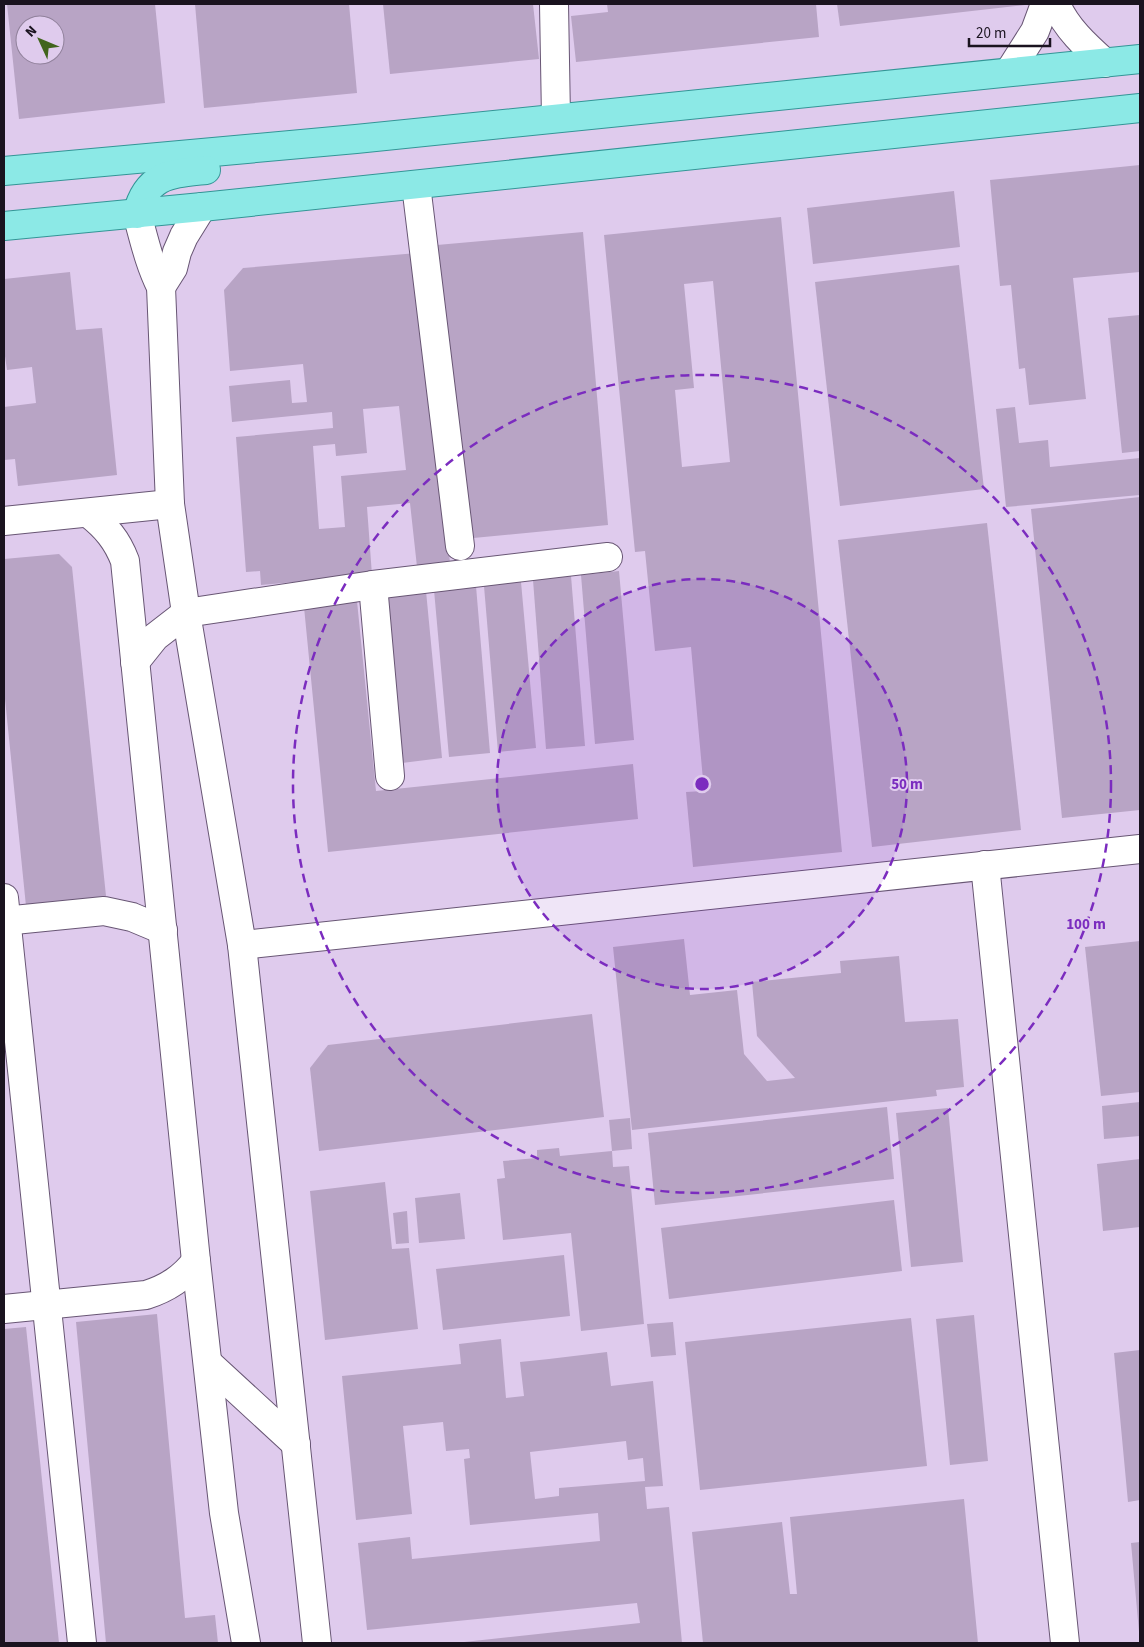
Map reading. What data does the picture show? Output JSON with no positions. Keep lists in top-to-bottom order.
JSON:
{
  "scale_bar": "20 m",
  "north": "top left",
  "rings": ["50 m", "100 m"]
}
